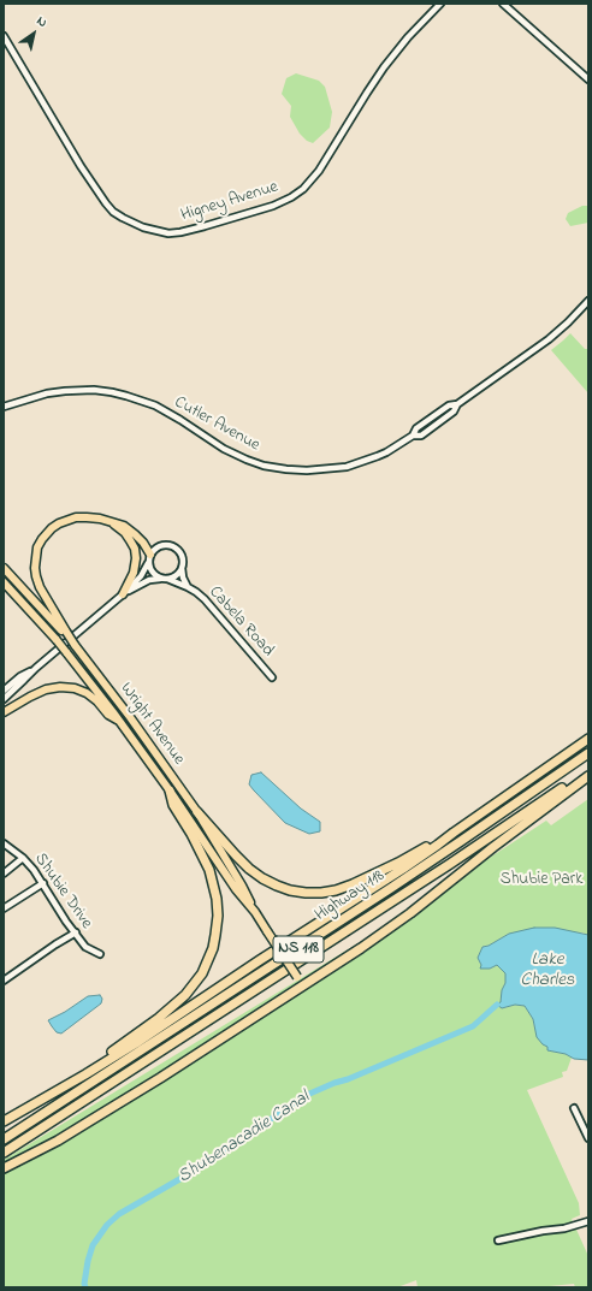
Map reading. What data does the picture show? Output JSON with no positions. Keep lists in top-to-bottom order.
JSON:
{
  "streets": {
    "highway": ["Highway 118", "NS 118"],
    "main road": ["Wright Avenue"],
    "street": [
      "Higney Avenue",
      "Cutler Avenue",
      "Cabela Road",
      "Shubie Drive"
    ]
  },
  "water": ["Lake Charles", "Shubenacadie Canal"],
  "parks": ["Shubie Park"],
  "north": "top right"
}
